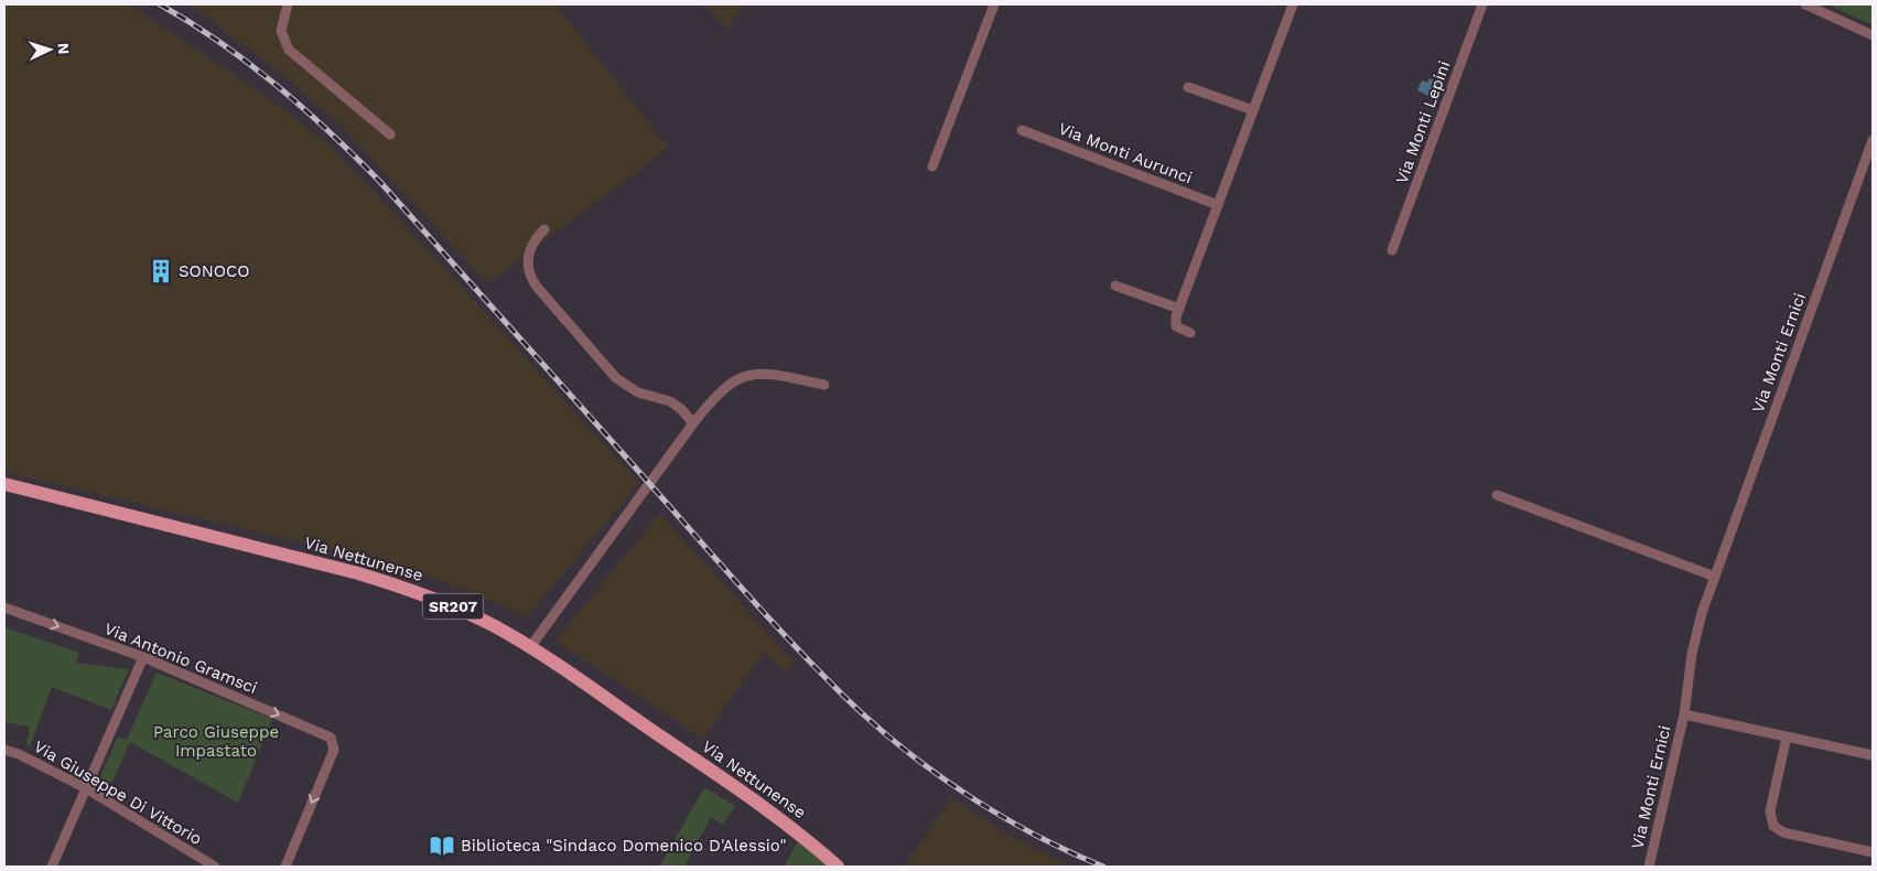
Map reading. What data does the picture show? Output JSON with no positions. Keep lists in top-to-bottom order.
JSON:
{
  "streets": {
    "main road": ["Via Nettunense", "SR207"],
    "street": [
      "Via Monti Lepini",
      "Via Monti Aurunci",
      "Via Monti Ernici",
      "Via Antonio Gramsci",
      "Via Giuseppe Di Vittorio"
    ]
  },
  "parks": ["Parco Giuseppe Impastato"],
  "places": {
    "building": ["SONOCO"],
    "library": ["Biblioteca \"Sindaco Domenico D'Alessio\""]
  },
  "north": "right"
}
